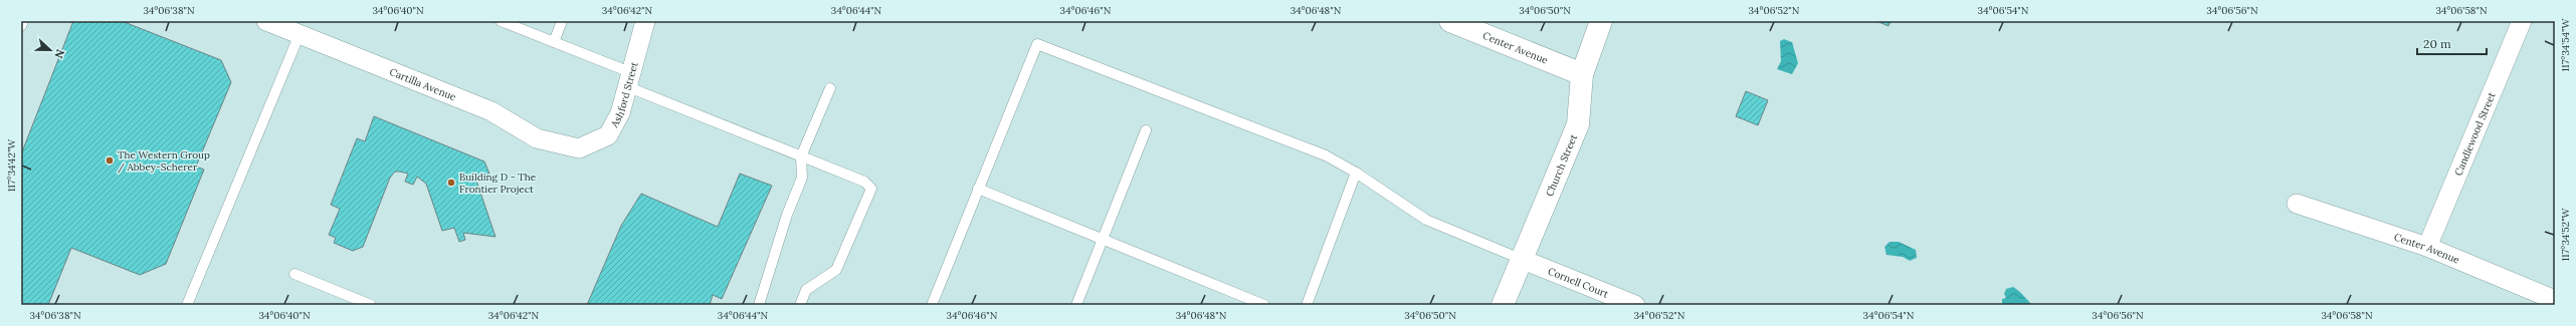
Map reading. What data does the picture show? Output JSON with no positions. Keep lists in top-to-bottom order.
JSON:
{
  "streets": {
    "street": [
      "Center Avenue",
      "Cartilla Avenue",
      "Ashford Street",
      "Candlewood Street",
      "Church Street",
      "Cornell Court"
    ]
  },
  "crossings": [
    ["Center Avenue", "Candlewood Street"],
    ["Center Avenue", "Church Street"],
    ["Cartilla Avenue", "Ashford Street"],
    ["Church Street", "Cornell Court"]
  ],
  "places": ["The Western Group / Abbey-Scherer", "Building D - The Frontier Project"],
  "scale_bar": "20 m",
  "north": "right",
  "coordinates": [
    "34°06'38\"N",
    "34°06'40\"N",
    "34°06'42\"N",
    "34°06'44\"N",
    "34°06'46\"N",
    "34°06'48\"N",
    "34°06'50\"N",
    "34°06'52\"N",
    "34°06'54\"N",
    "34°06'56\"N",
    "34°06'58\"N",
    "117°34'54\"W",
    "117°34'42\"W",
    "117°34'52\"W"
  ]
}
